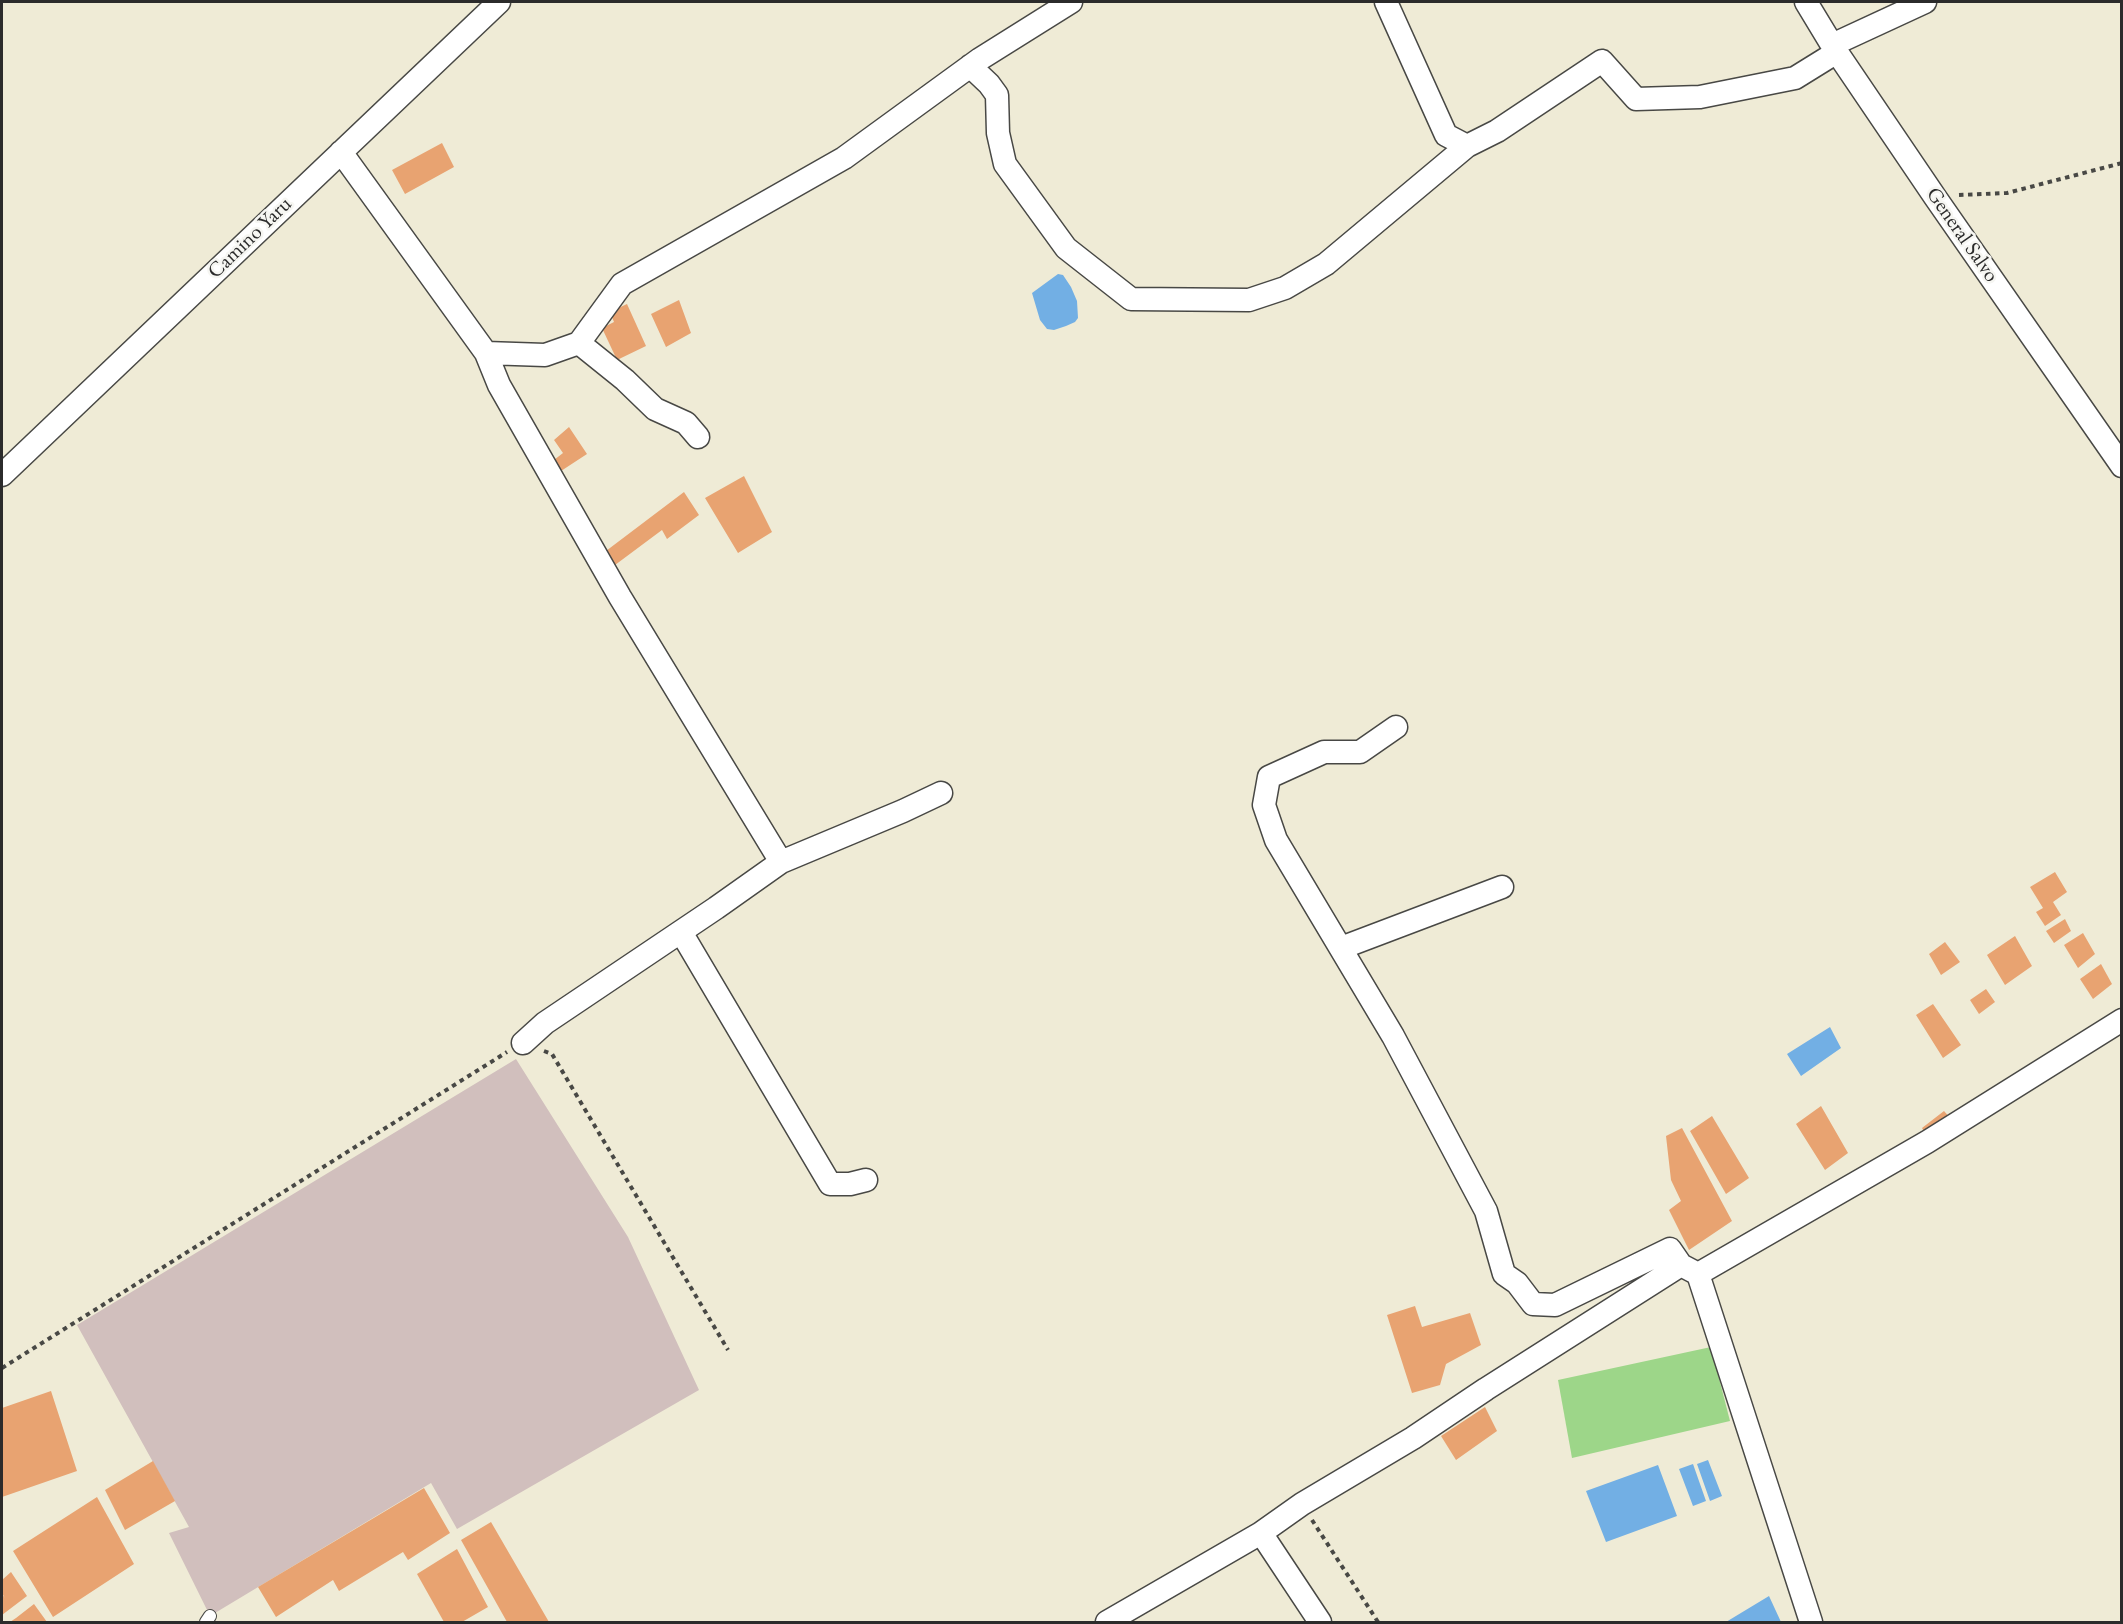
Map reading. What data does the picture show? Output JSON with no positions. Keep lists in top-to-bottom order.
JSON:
{
  "streets": {
    "street": ["General Salvo", "Camino Yaru"]
  }
}
